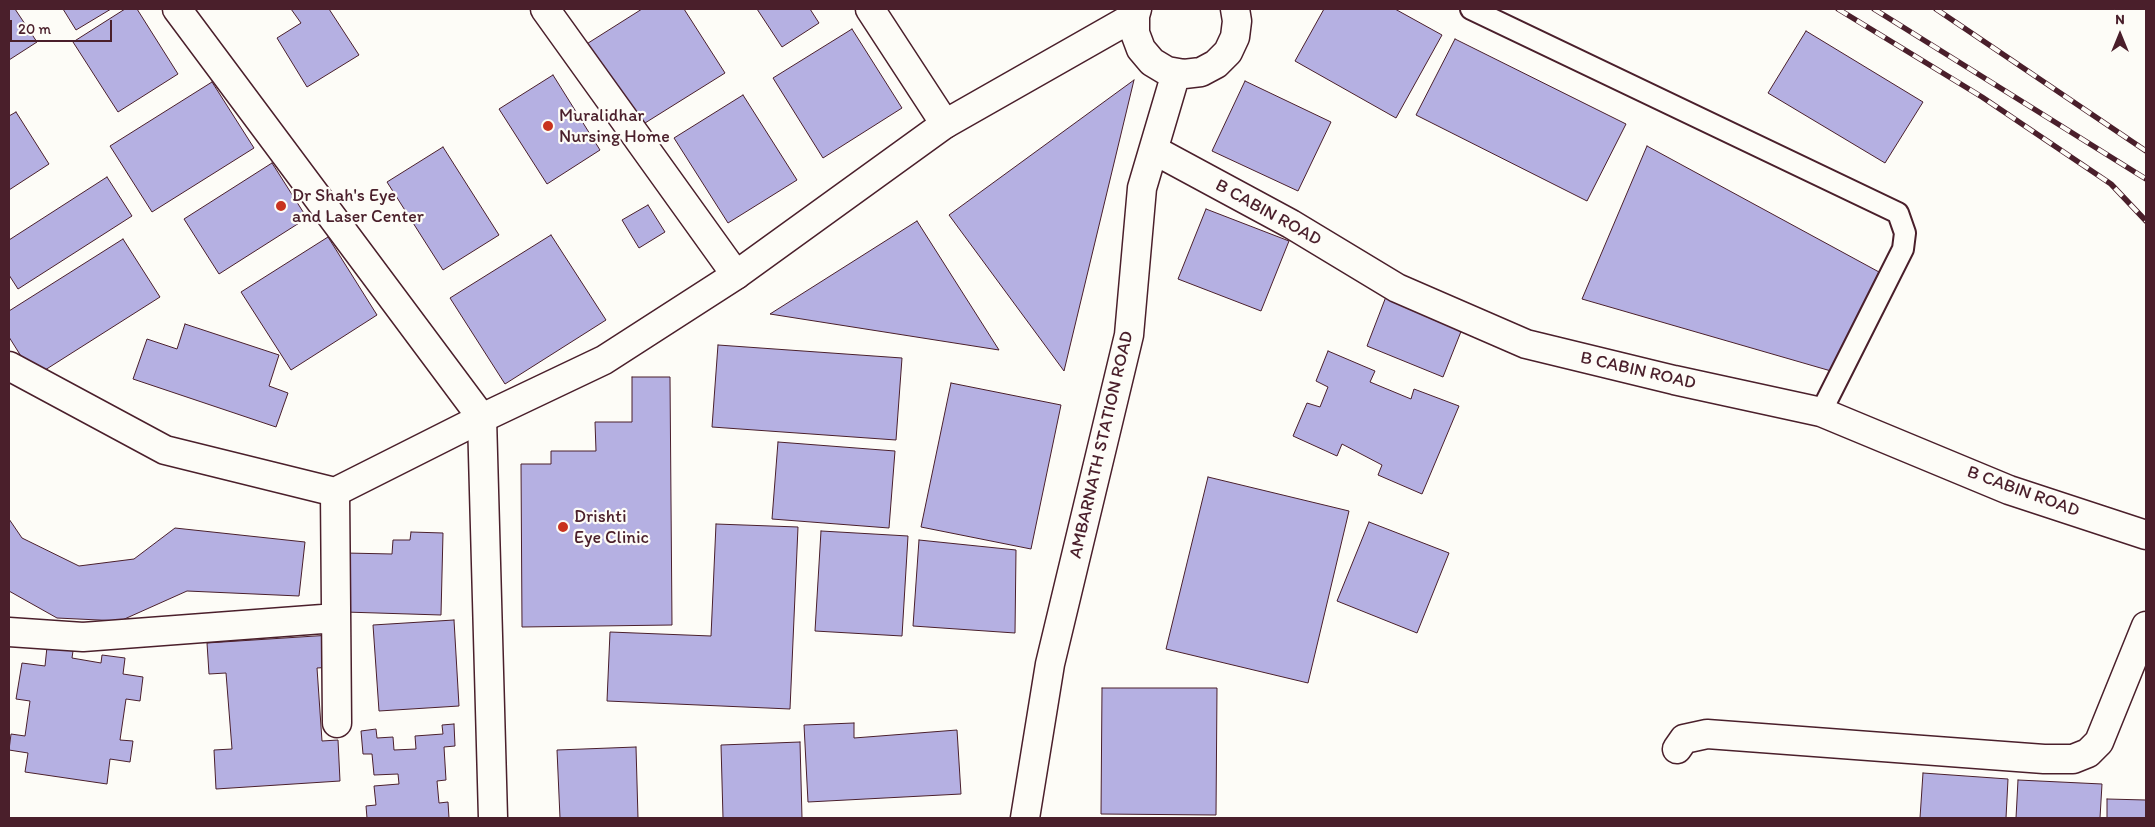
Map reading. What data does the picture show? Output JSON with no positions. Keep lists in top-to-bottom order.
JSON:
{
  "streets": {
    "street": ["B CABIN ROAD", "AMBARNATH STATION ROAD"]
  },
  "crossings": [
    ["B CABIN ROAD", "AMBARNATH STATION ROAD"]
  ],
  "places": ["Muralidhar Nursing Home", "Dr Shah's Eye and Laser Center", "Drishti Eye Clinic"],
  "scale_bar": "20 m",
  "north": "top"
}
